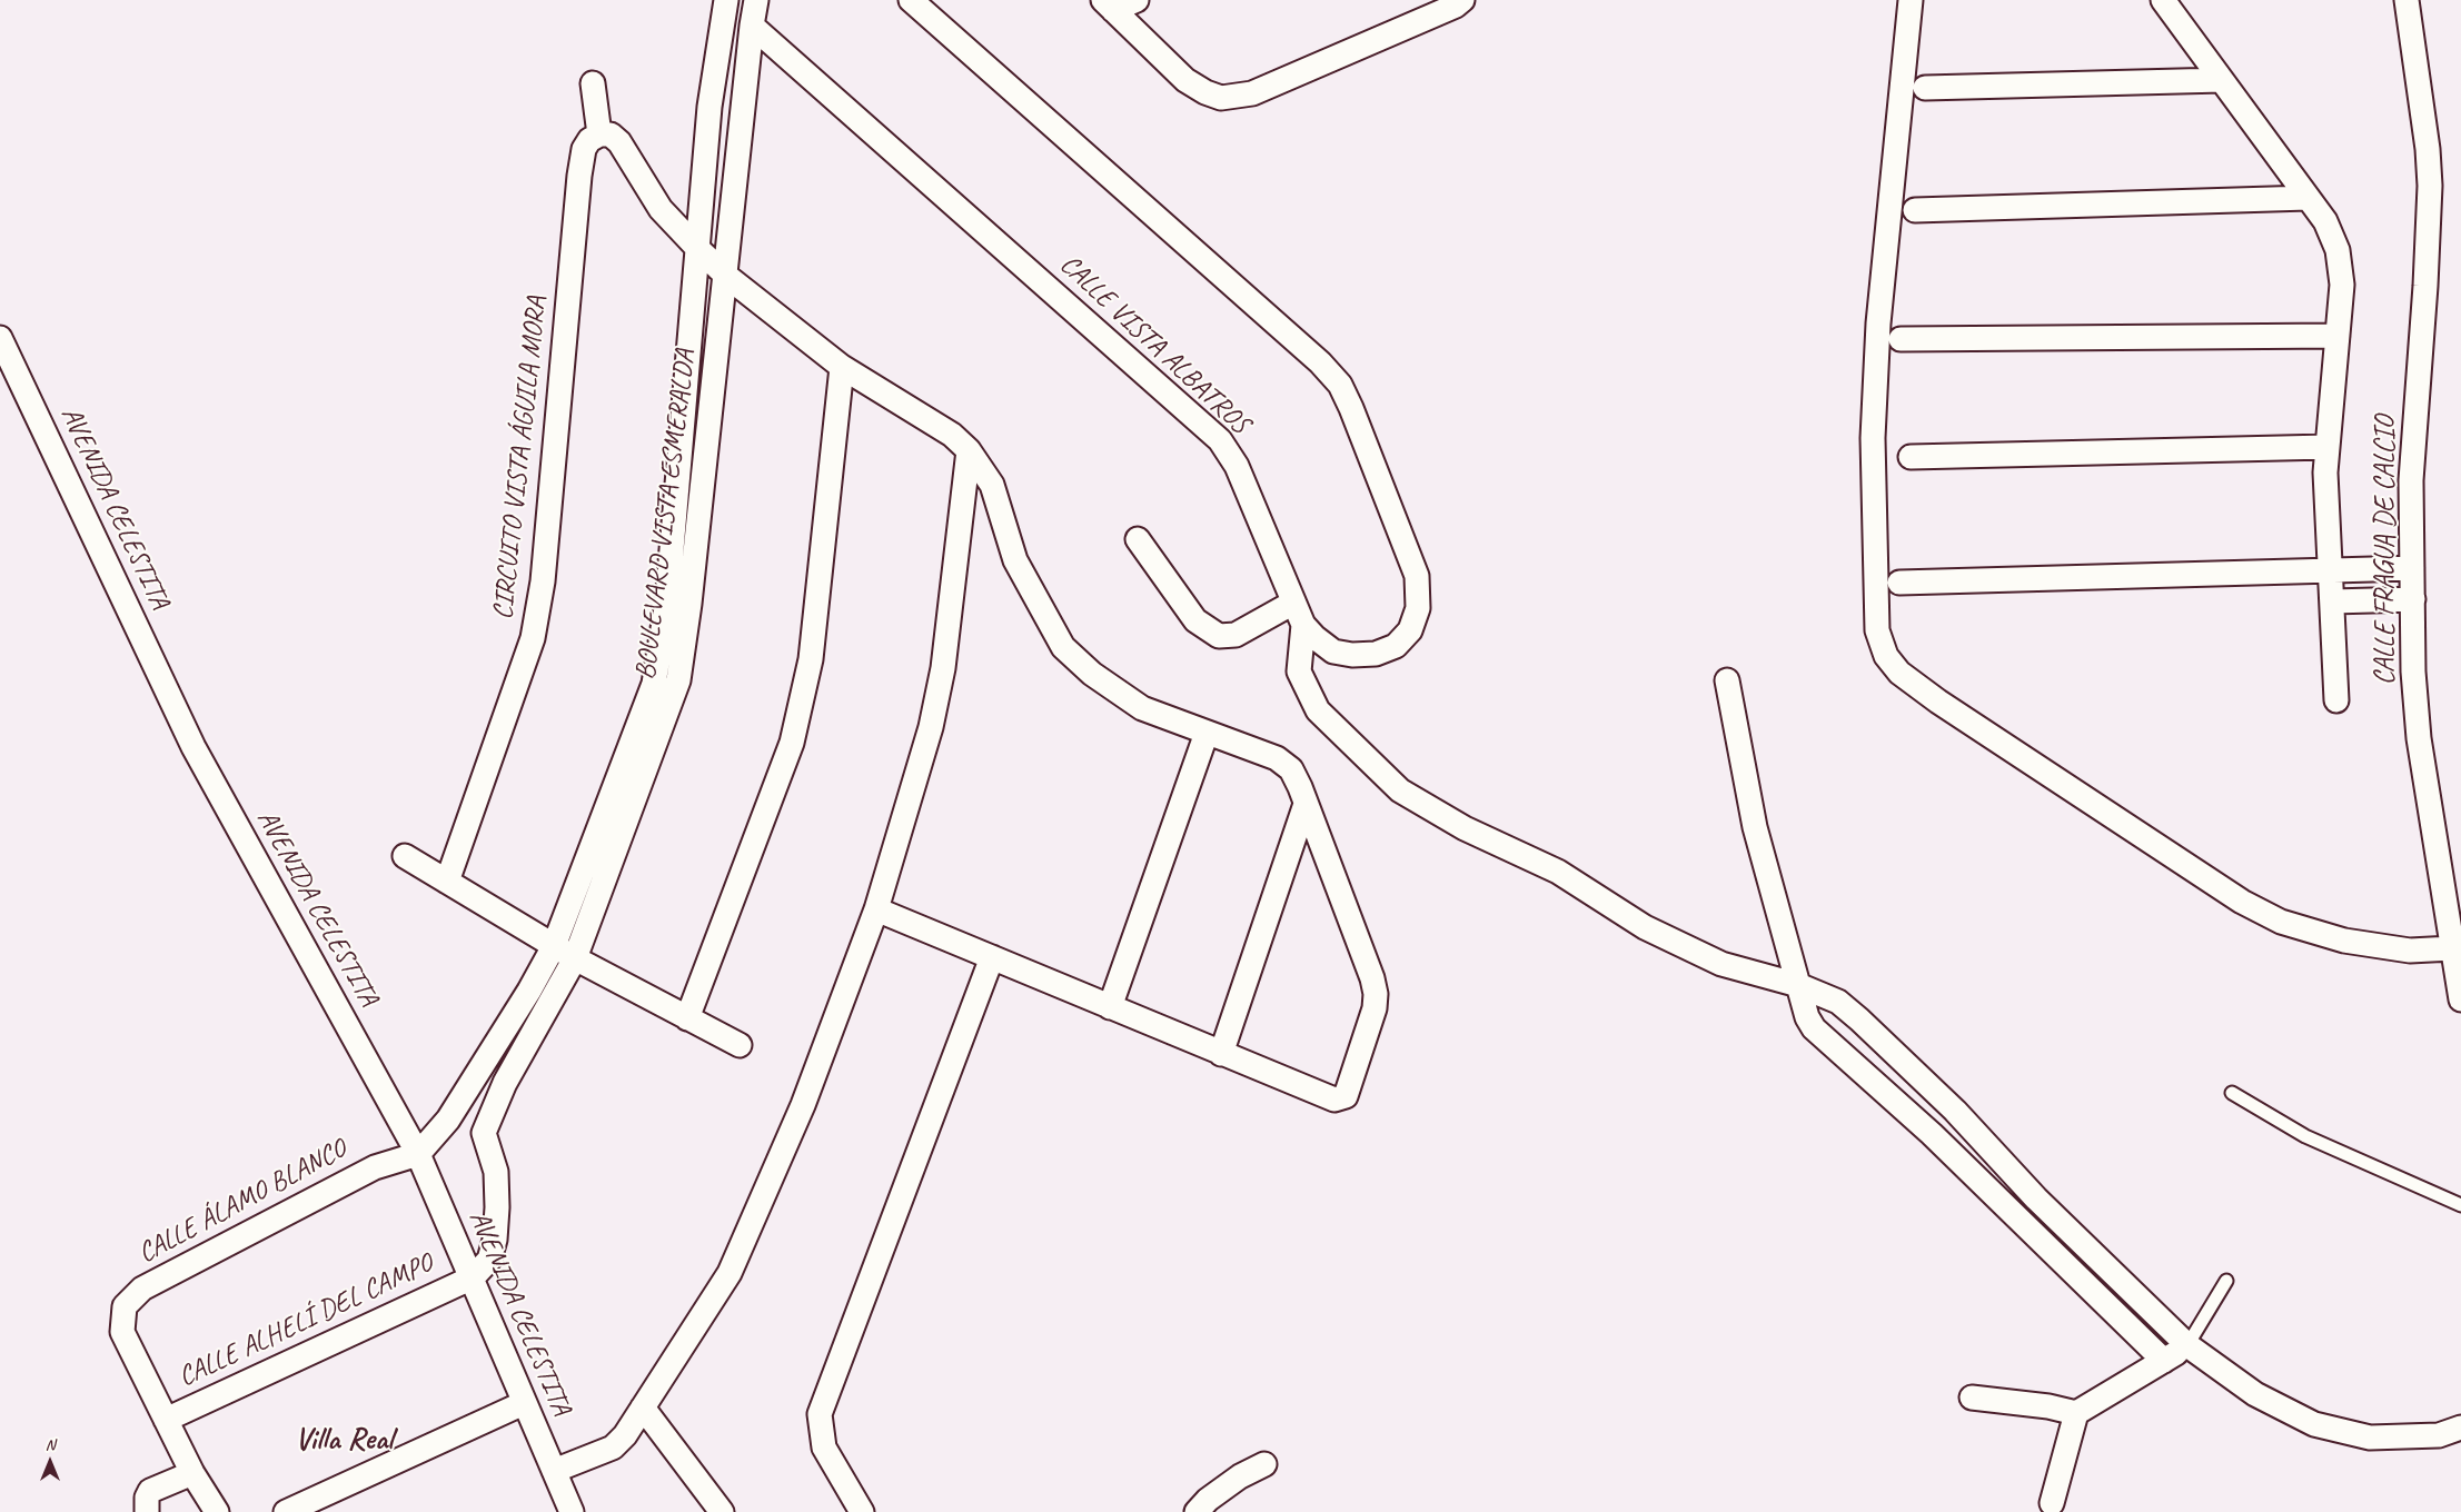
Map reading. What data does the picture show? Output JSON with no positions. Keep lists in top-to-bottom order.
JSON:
{
  "streets": {
    "street": [
      "CALLE VISTA ALBATROS",
      "CIRCUITO VISTA ÁGUILA MORA",
      "AVENIDA CELESTITA",
      "BOULEVARD VISTA ESMERALDA",
      "CALLE FRAGUA DE CALCIO",
      "CALLE ÁLAMO BLANCO",
      "CALLE ALHELÍ DEL CAMPO"
    ]
  },
  "crossings": [
    ["CALLE VISTA ALBATROS", "BOULEVARD VISTA ESMERALDA"],
    ["AVENIDA CELESTITA", "BOULEVARD VISTA ESMERALDA"],
    ["AVENIDA CELESTITA", "CALLE ÁLAMO BLANCO"],
    ["AVENIDA CELESTITA", "CALLE ALHELÍ DEL CAMPO"],
    ["BOULEVARD VISTA ESMERALDA", "CALLE ÁLAMO BLANCO"],
    ["CALLE ÁLAMO BLANCO", "CALLE ALHELÍ DEL CAMPO"]
  ],
  "districts": ["Villa Real"],
  "north": "top"
}
